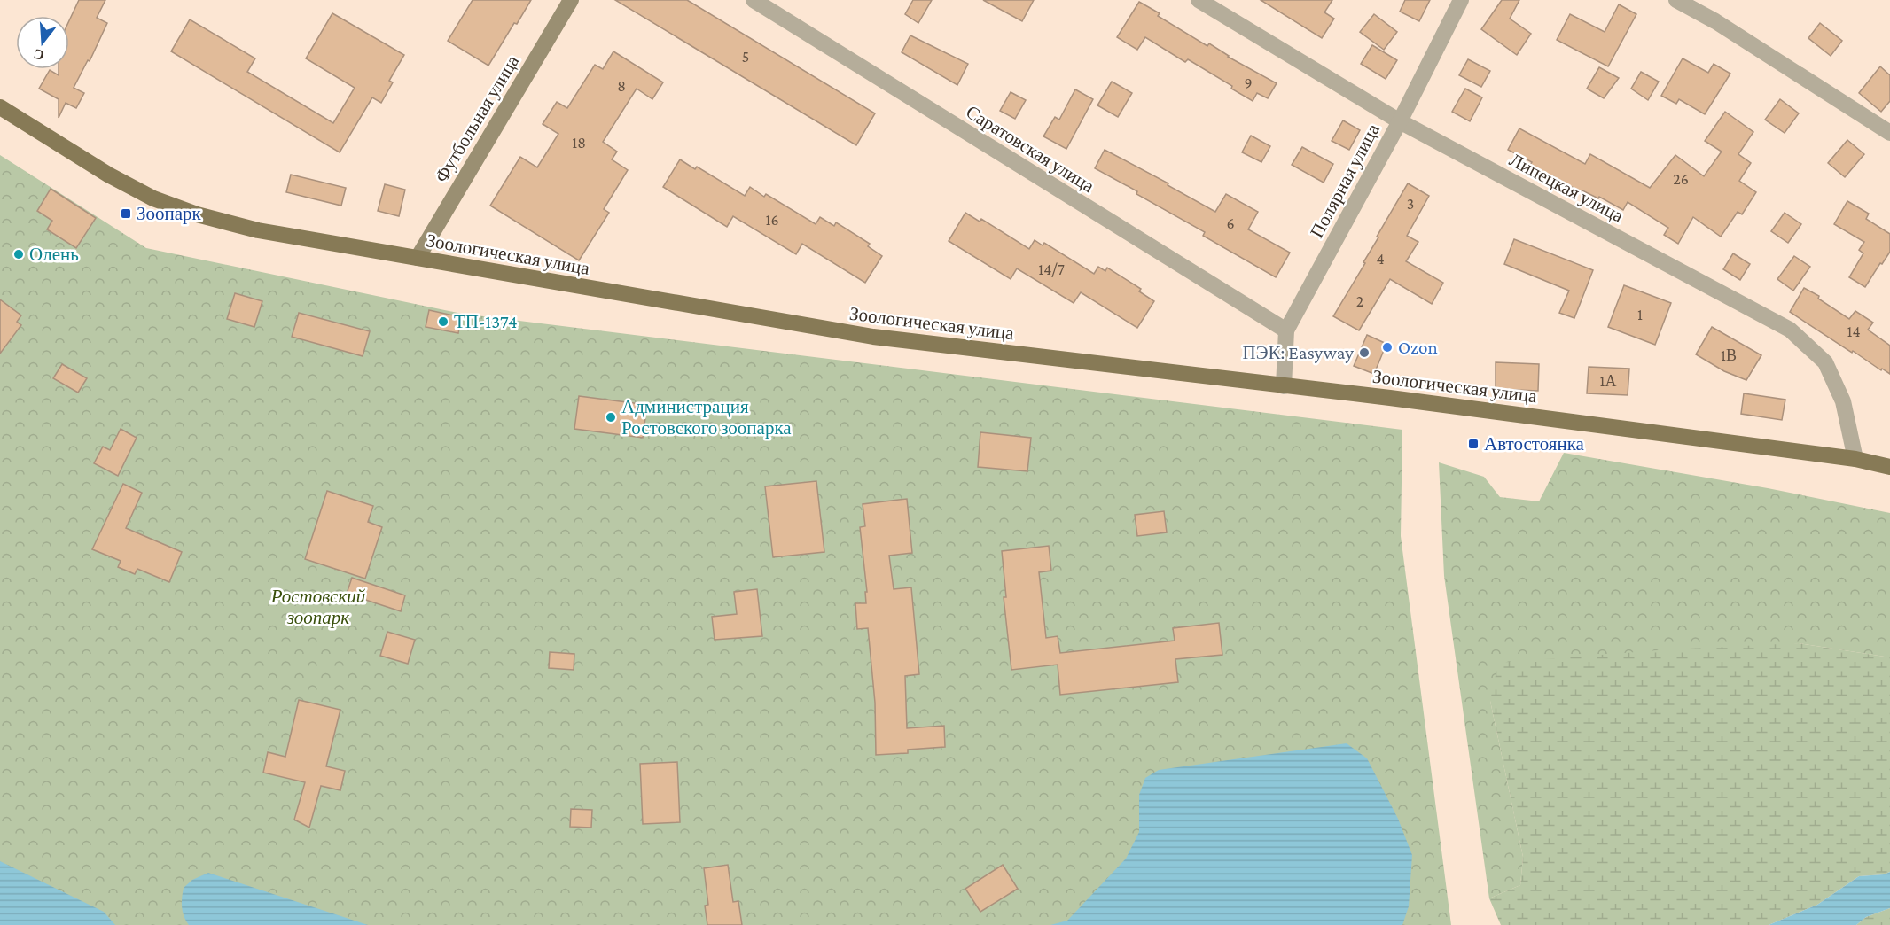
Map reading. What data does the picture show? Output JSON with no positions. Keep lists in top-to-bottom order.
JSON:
{
  "streets": {
    "main road": ["Футбольная улица", "Зоологическая улица"],
    "street": ["Саратовская улица", "Полярная улица", "Липецкая улица"]
  },
  "crossings": [
    ["Футбольная улица", "Зоологическая улица"],
    ["Саратовская улица", "Полярная улица"],
    ["Полярная улица", "Липецкая улица"],
    ["Полярная улица", "Зоологическая улица"],
    ["Липецкая улица", "Зоологическая улица"]
  ],
  "parks": ["Ростовский зоопарк"],
  "places": {
    "transit": ["Зоопарк", "Автостоянка"],
    "other": [
      "Олень",
      "ТП-1374",
      "Ozon",
      "ПЭК: Easyway",
      "Администрация Ростовского зоопарка"
    ]
  },
  "house_numbers": [
    "5",
    "9",
    "8",
    "18",
    "26",
    "3",
    "16",
    "6",
    "4",
    "14/7",
    "2",
    "1",
    "14",
    "1В",
    "1А"
  ],
  "north": "bottom"
}
